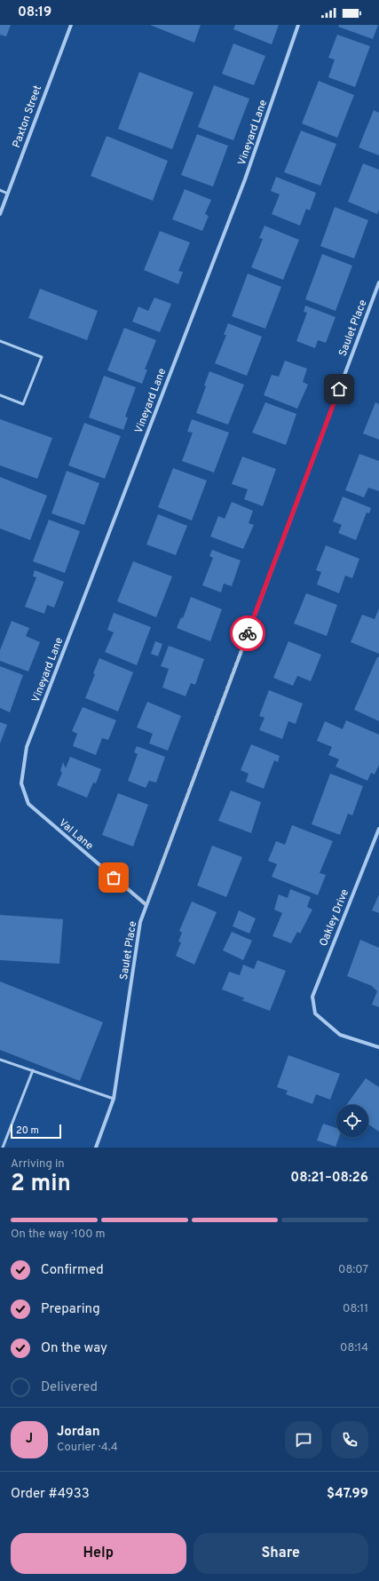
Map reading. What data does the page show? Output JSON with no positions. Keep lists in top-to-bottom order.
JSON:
{
  "streets": {
    "street": [
      "Paxton Street",
      "Vineyard Lane",
      "Saulet Place",
      "Val Lane",
      "Oakley Drive"
    ]
  },
  "crossings": [
    ["Vineyard Lane", "Val Lane"],
    ["Saulet Place", "Val Lane"]
  ],
  "scale_bar": "20 m",
  "page": {
    "status": "08:19",
    "scale": "20 m",
    "heading": ["2 min", "Arriving in", "08:21–08:26"],
    "panel": [
      "Jordan",
      "Courier · 4.4",
      "Order #4933",
      "$47.99"
    ],
    "bar": "On the way · 100 m",
    "list": [
      ["Confirmed", "08:07"],
      ["Preparing", "08:11"],
      ["On the way", "08:14"],
      "Delivered"
    ],
    "round": "J",
    "buttons": ["Help", "Share"]
  }
}
